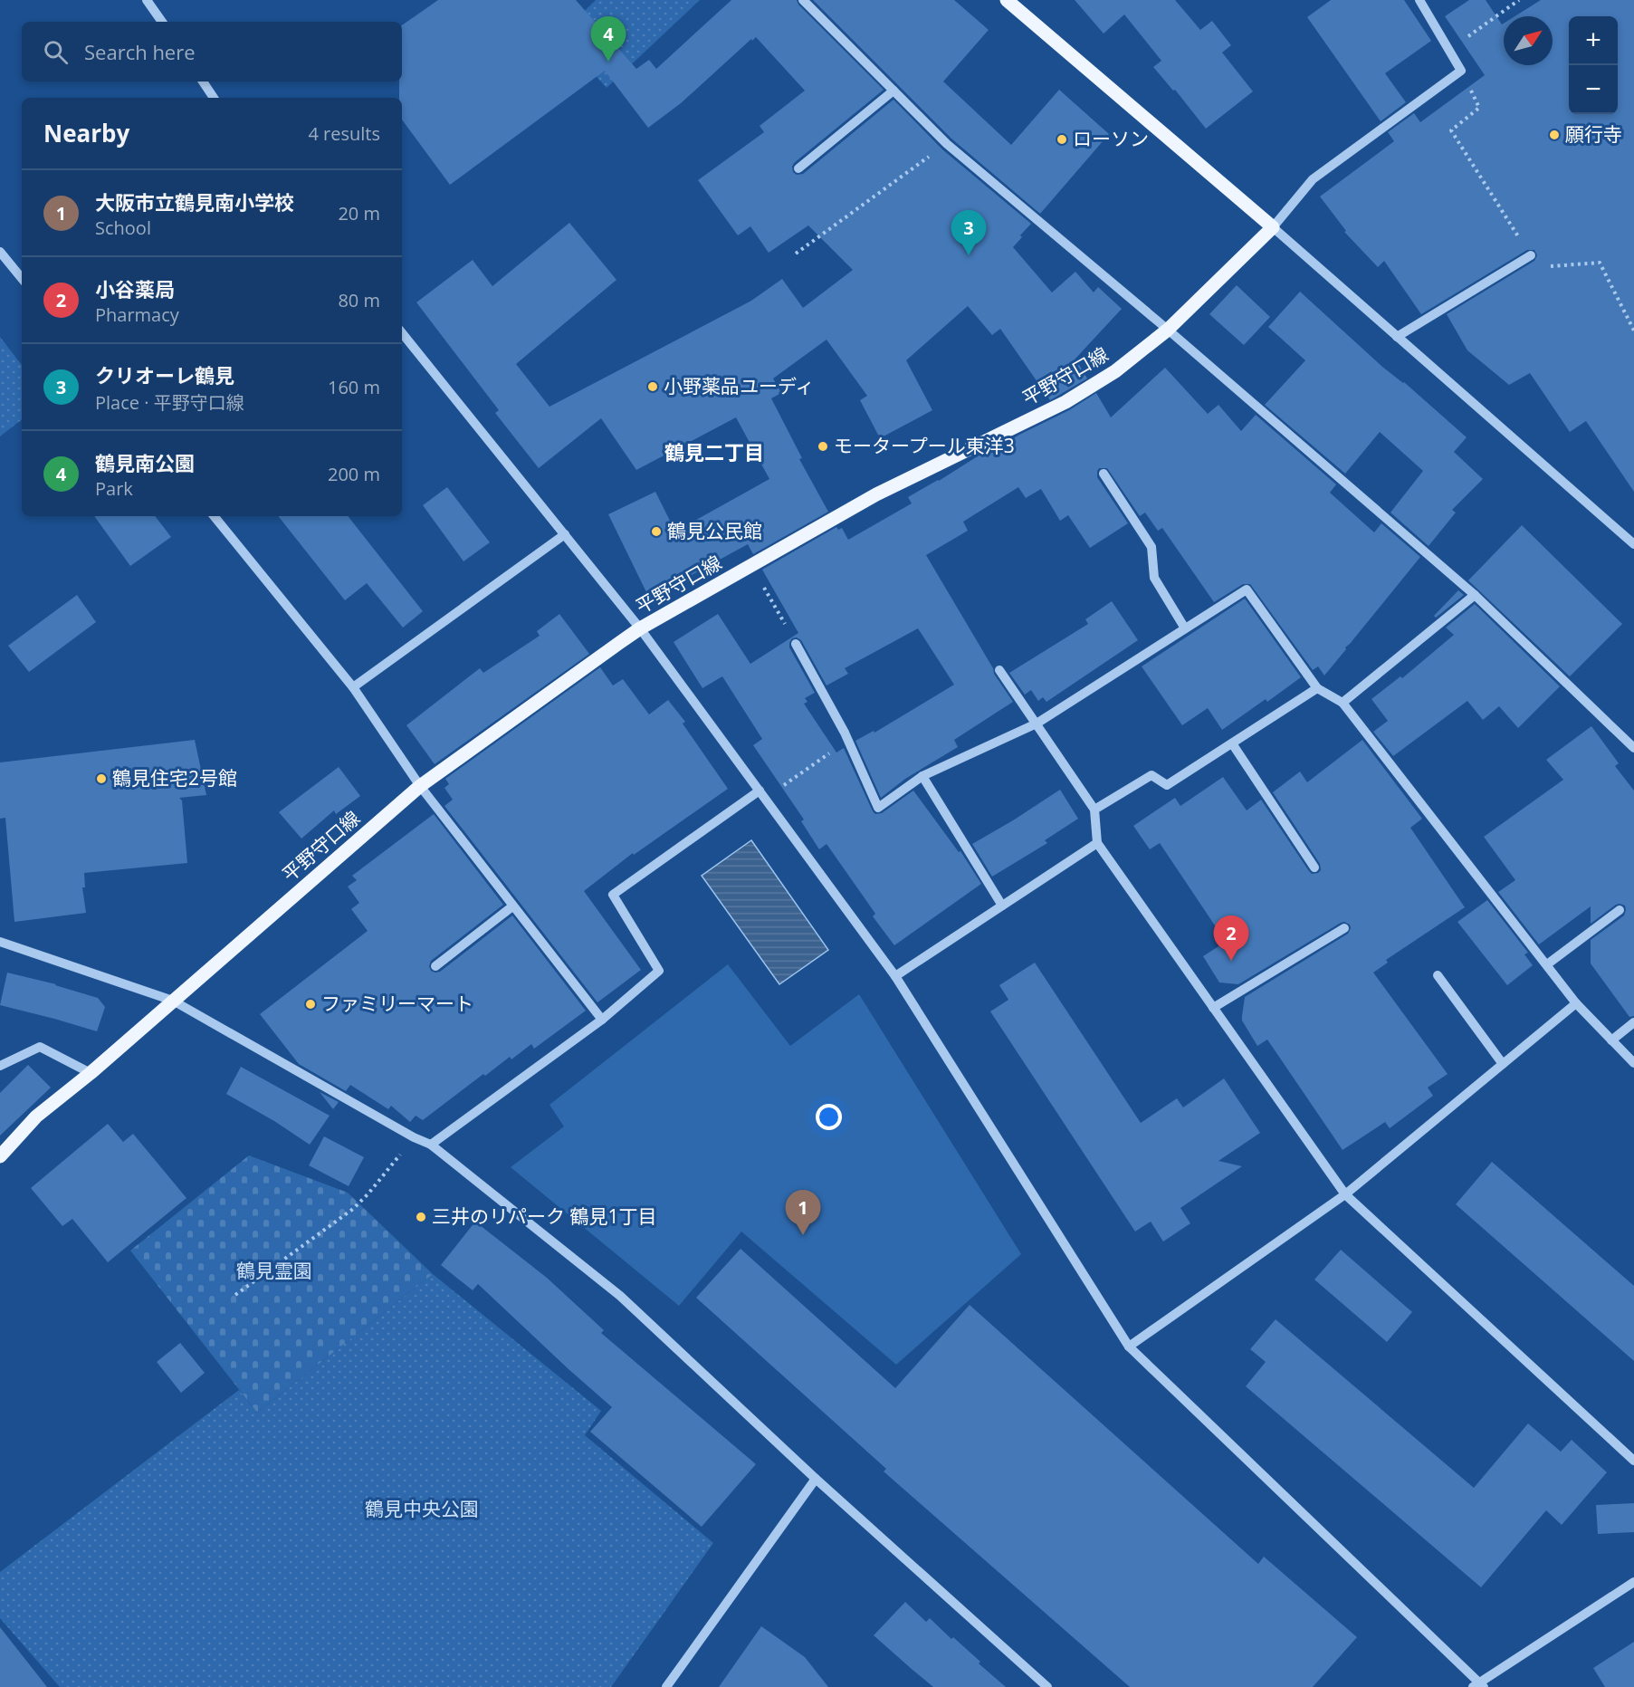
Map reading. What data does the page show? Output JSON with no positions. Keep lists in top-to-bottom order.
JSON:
{
  "streets": {
    "main road": ["平野守口線"]
  },
  "districts": ["鶴見二丁目"],
  "parks": ["鶴見霊園", "鶴見中央公園"],
  "places": [
    "願行寺",
    "ローソン",
    "小野薬品ユーディ",
    "モータープール東洋3",
    "鶴見公民館",
    "鶴見住宅2号館",
    "ファミリーマート",
    "三井のリパーク 鶴見1丁目"
  ],
  "north": "top right",
  "page": {
    "map_buttons": ["+", "−"],
    "pins": [
      "4",
      "3",
      "2",
      "1"
    ],
    "search": "Search here",
    "heading": ["Nearby", "4 results"],
    "list": [
      {
        "mark": "1",
        "name": "大阪市立鶴見南小学校",
        "note": "School",
        "value": "20 m"
      },
      {
        "mark": "2",
        "name": "小谷薬局",
        "note": "Pharmacy",
        "value": "80 m"
      },
      {
        "mark": "3",
        "name": "クリオーレ鶴見",
        "note": "Place · 平野守口線",
        "value": "160 m"
      },
      {
        "mark": "4",
        "name": "鶴見南公園",
        "note": "Park",
        "value": "200 m"
      }
    ]
  }
}
